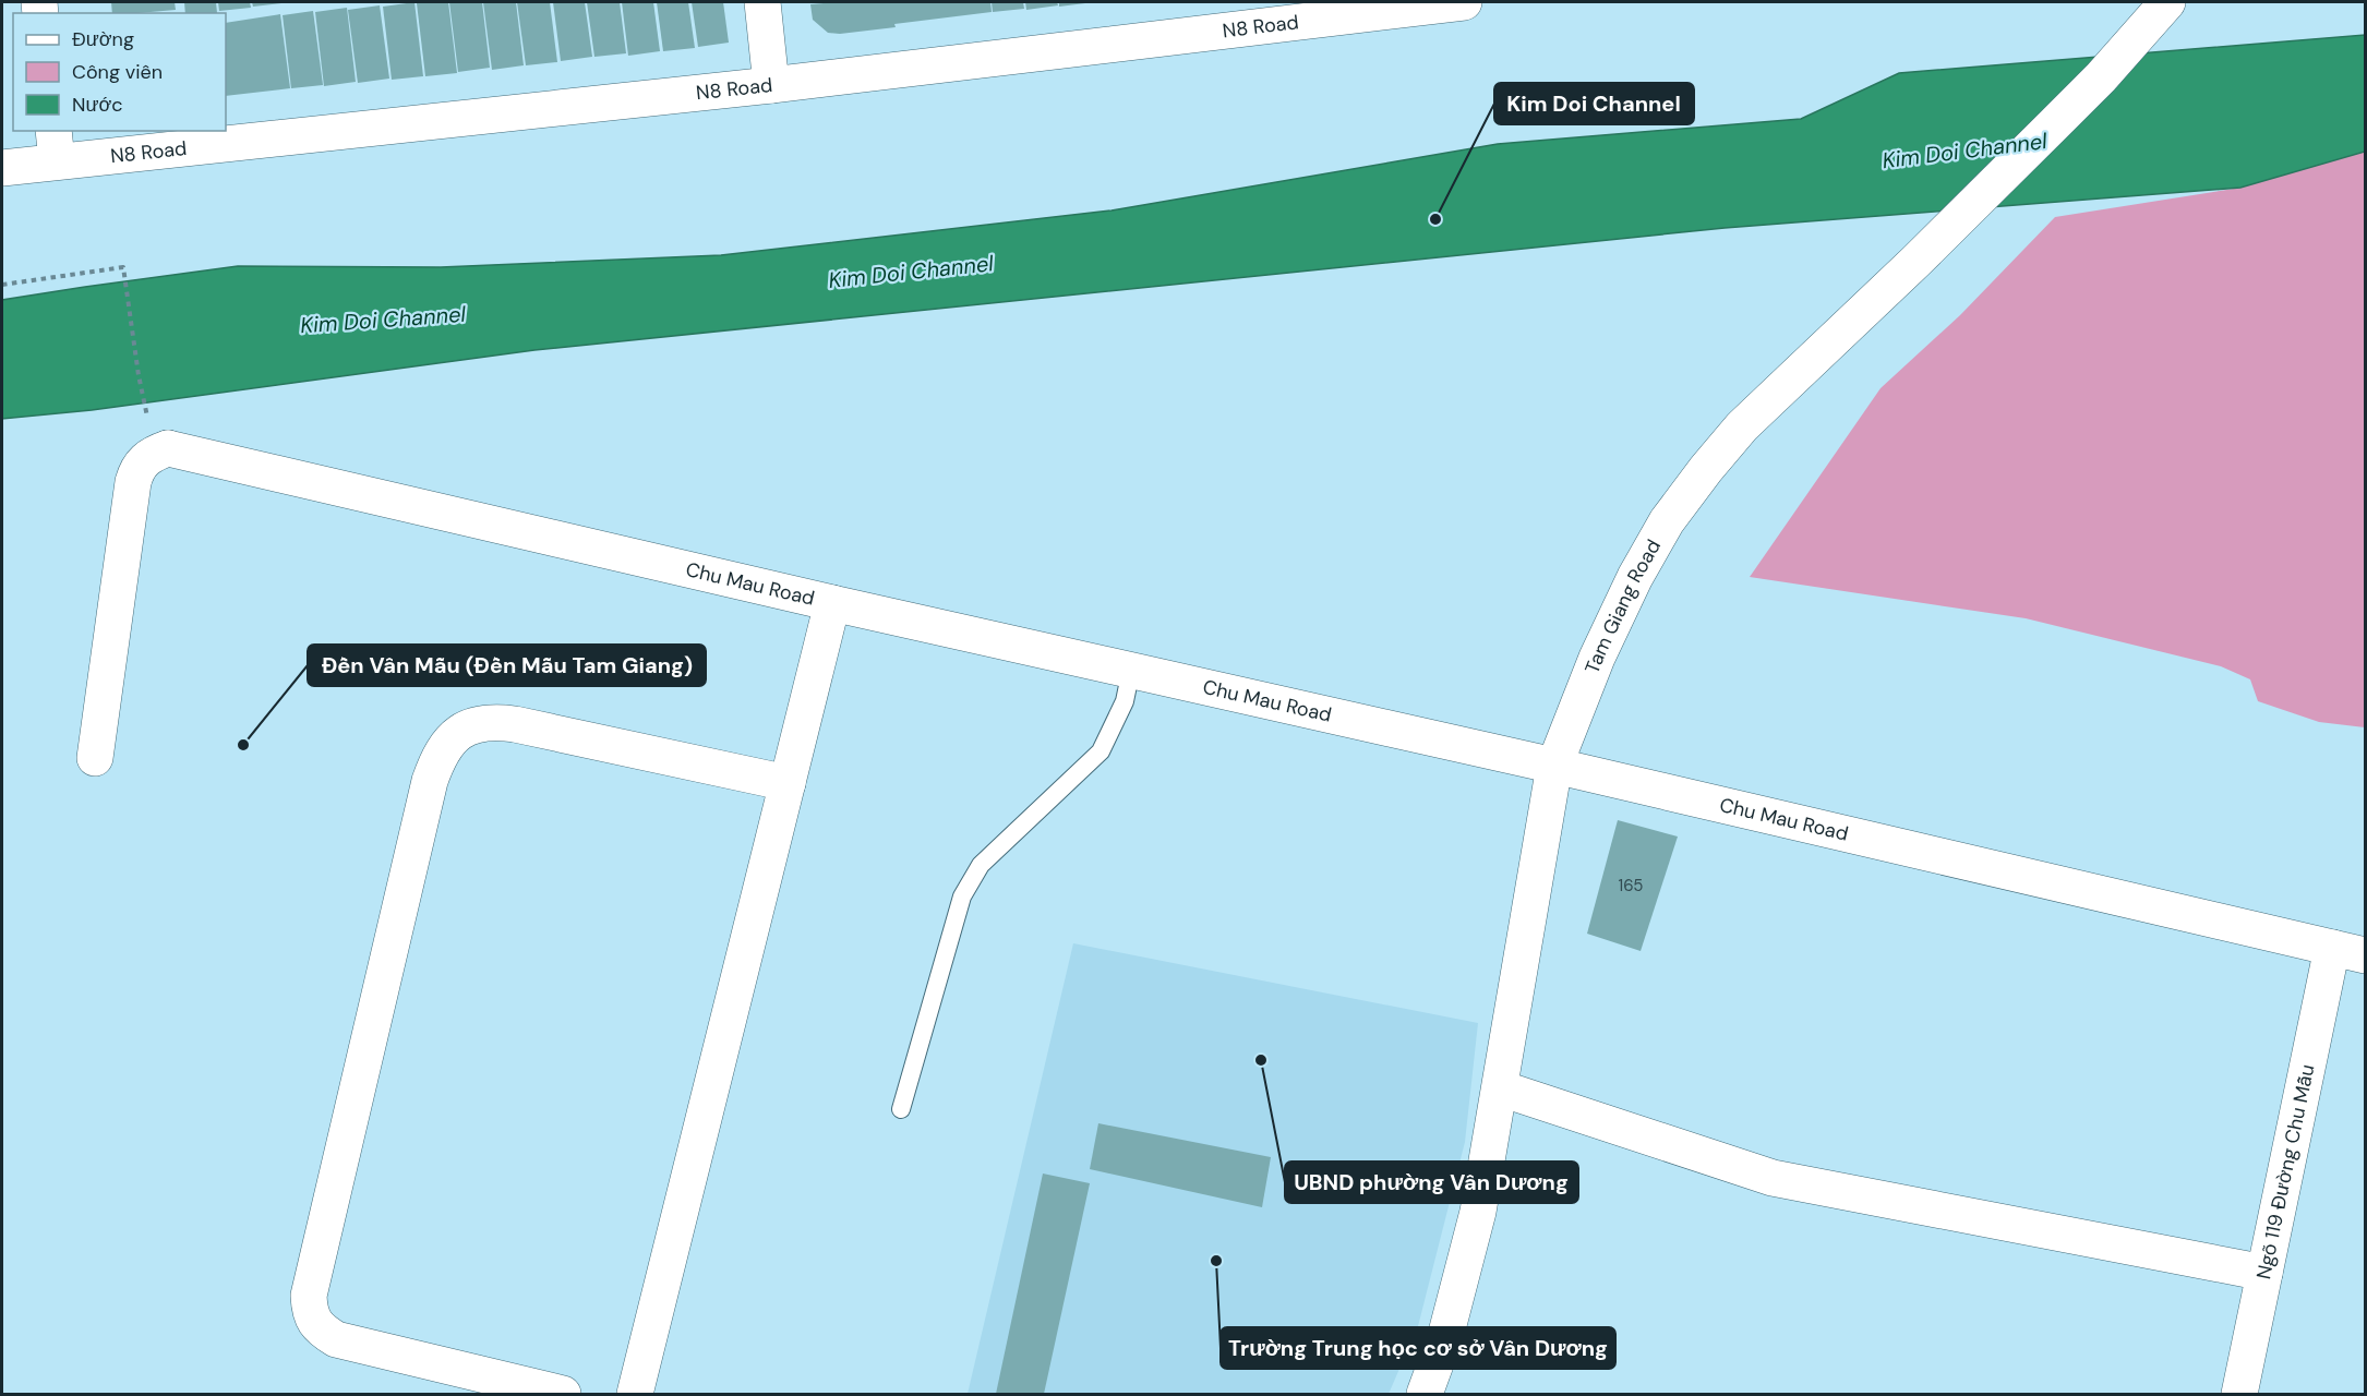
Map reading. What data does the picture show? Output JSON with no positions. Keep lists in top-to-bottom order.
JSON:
{
  "streets": {
    "street": [
      "N8 Road",
      "Chu Mau Road",
      "Tam Giang Road",
      "Ngõ 119 Đường Chu Mẫu"
    ]
  },
  "crossings": [
    ["Chu Mau Road", "Tam Giang Road"],
    ["Chu Mau Road", "Ngõ 119 Đường Chu Mẫu"]
  ],
  "water": ["Kim Doi Channel"],
  "places": [
    "Kim Doi Channel",
    "Đền Vân Mẫu (Đền Mẫu Tam Giang)",
    "UBND phường Vân Dương",
    "Trường Trung học cơ sở Vân Dương"
  ],
  "house_numbers": ["165"],
  "legend": ["Đường", "Công viên", "Nước"]
}
